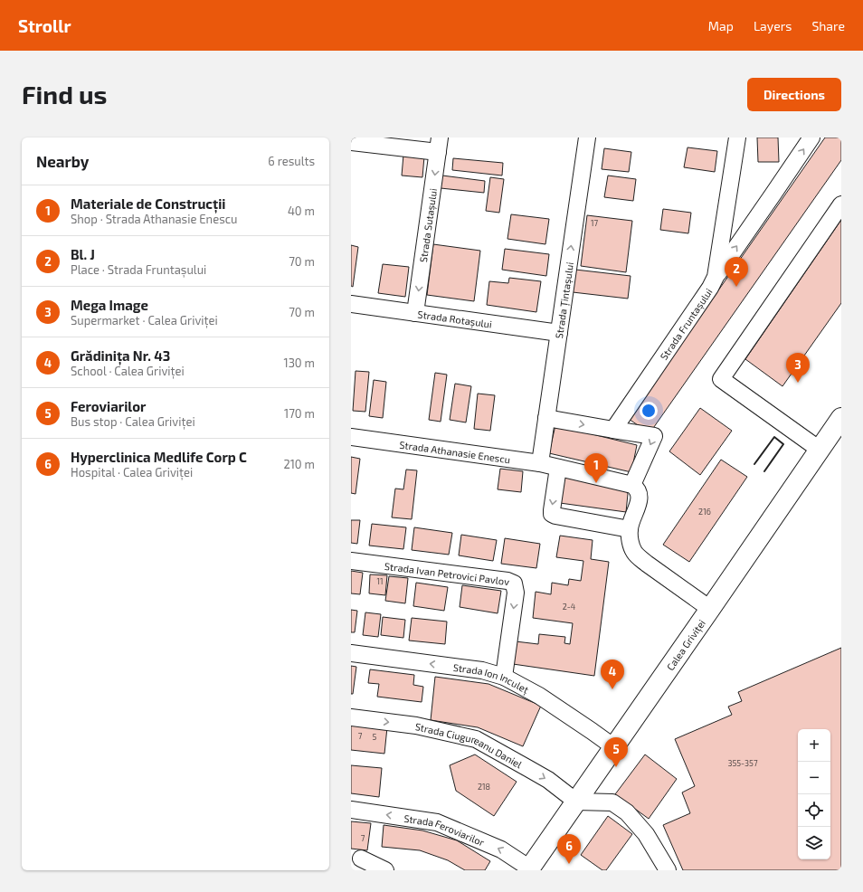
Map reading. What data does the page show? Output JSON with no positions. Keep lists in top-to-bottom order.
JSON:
{
  "streets": {
    "main road": ["Calea Griviței"],
    "street": [
      "Strada Sutașului",
      "Strada Țintașului",
      "Strada Rotașului",
      "Strada Fruntașului",
      "Strada Athanasie Enescu",
      "Strada Ivan Petrovici Pavlov",
      "Strada Ion Inculeț",
      "Strada Ciugureanu Daniel",
      "Strada Feroviarilor"
    ]
  },
  "crossings": [
    ["Strada Sutașului", "Strada Rotașului"],
    ["Strada Țintașului", "Strada Rotașului"],
    ["Strada Țintașului", "Strada Athanasie Enescu"],
    ["Strada Ivan Petrovici Pavlov", "Strada Ion Inculeț"],
    ["Calea Griviței", "Strada Ion Inculeț"],
    ["Calea Griviței", "Strada Ciugureanu Daniel"],
    ["Calea Griviței", "Strada Feroviarilor"]
  ],
  "one_way": [
    "Strada Sutașului",
    "Strada Țintașului",
    "Strada Ion Inculeț",
    "Strada Ciugureanu Daniel",
    "Strada Feroviarilor"
  ],
  "house_numbers": [
    "17",
    "216",
    "11",
    "2-4",
    "7",
    "5",
    "355-357",
    "218",
    "7"
  ],
  "page": {
    "header": "Strollr",
    "nav": ["Map", "Layers", "Share"],
    "buttons": "Directions",
    "title": "Find us",
    "heading": ["Nearby", "6 results"],
    "list": [
      {
        "mark": "1",
        "name": "Materiale de Construcții",
        "note": "Shop · Strada Athanasie Enescu",
        "value": "40 m"
      },
      {
        "mark": "2",
        "name": "Bl. J",
        "note": "Place · Strada Fruntașului",
        "value": "70 m"
      },
      {
        "mark": "3",
        "name": "Mega Image",
        "note": "Supermarket · Calea Griviței",
        "value": "70 m"
      },
      {
        "mark": "4",
        "name": "Grădinița Nr. 43",
        "note": "School · Calea Griviței",
        "value": "130 m"
      },
      {
        "mark": "5",
        "name": "Feroviarilor",
        "note": "Bus stop · Calea Griviței",
        "value": "170 m"
      },
      {
        "mark": "6",
        "name": "Hyperclinica Medlife Corp C",
        "note": "Hospital · Calea Griviței",
        "value": "210 m"
      }
    ],
    "pins": [
      "2",
      "3",
      "1",
      "4",
      "5",
      "6"
    ],
    "map_buttons": ["+", "−"]
  }
}
